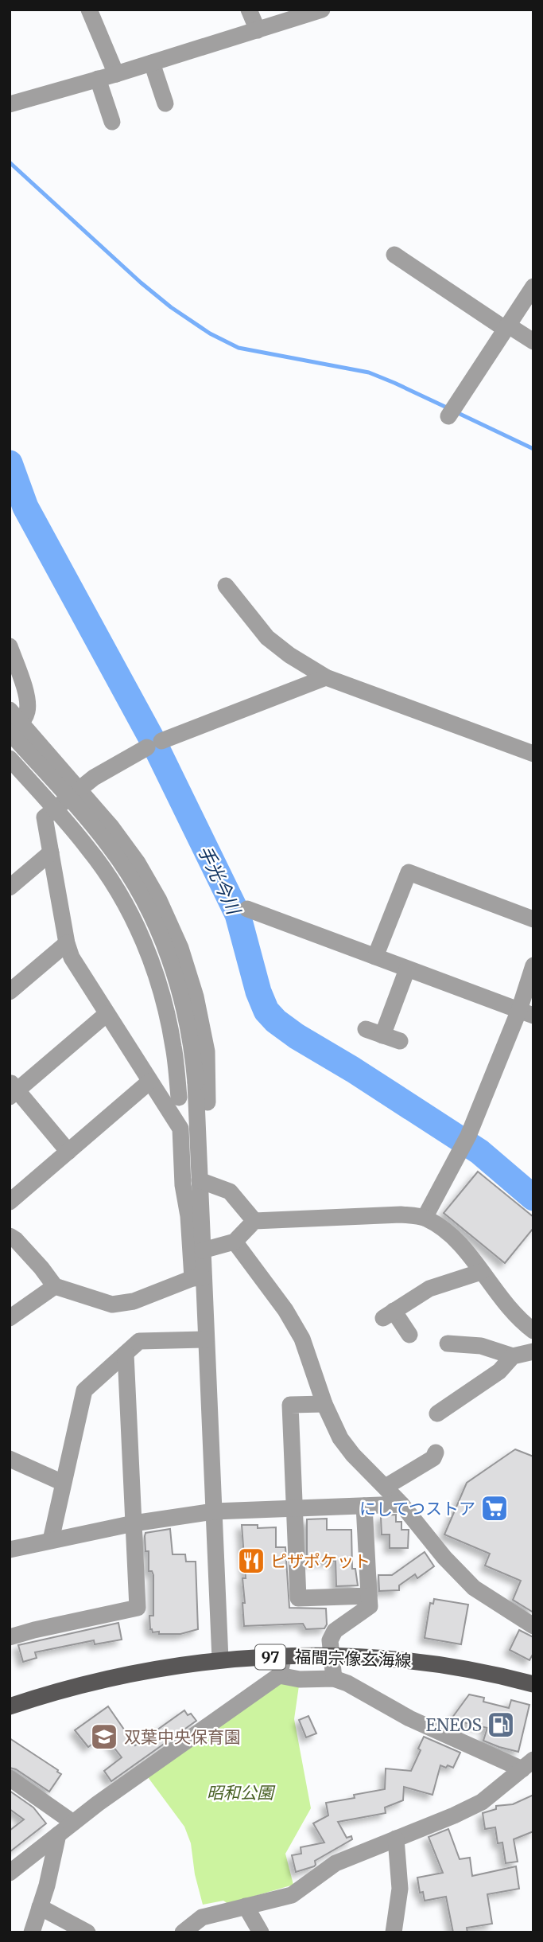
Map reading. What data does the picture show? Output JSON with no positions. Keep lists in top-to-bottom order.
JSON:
{
  "streets": {
    "main road": ["97", "福間宗像玄海線"]
  },
  "water": ["手光今川"],
  "parks": ["昭和公園"],
  "places": {
    "supermarket": ["にしてつストア"],
    "restaurant": ["ピザポケット"],
    "fuel station": ["ENEOS"],
    "school or university": ["双葉中央保育園"]
  }
}
